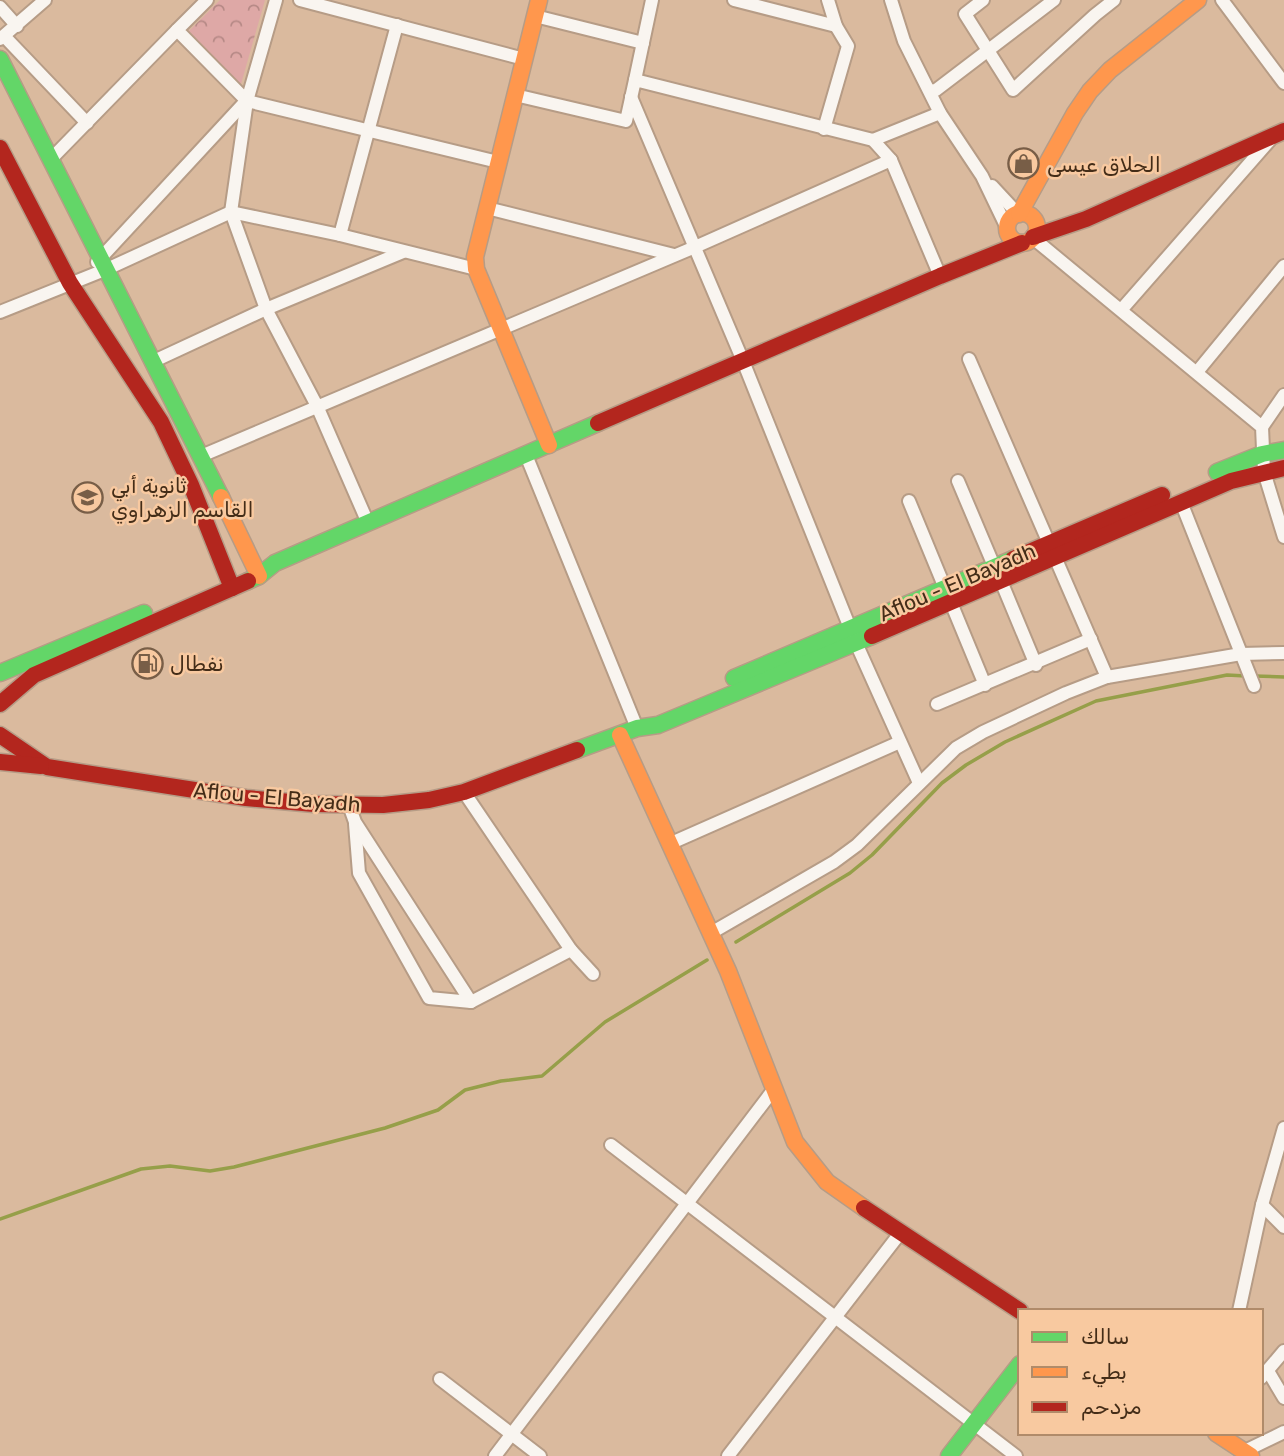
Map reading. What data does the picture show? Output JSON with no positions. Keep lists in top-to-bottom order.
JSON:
{
  "streets": {
    "street": ["Aflou - El Bayadh"]
  },
  "places": {
    "shop": ["الحلاق عيسى"],
    "school or university": ["ثانوية أبي القاسم الزهراوي"],
    "fuel station": ["نفطال"]
  },
  "legend": ["سالك", "بطيء", "مزدحم"]
}
